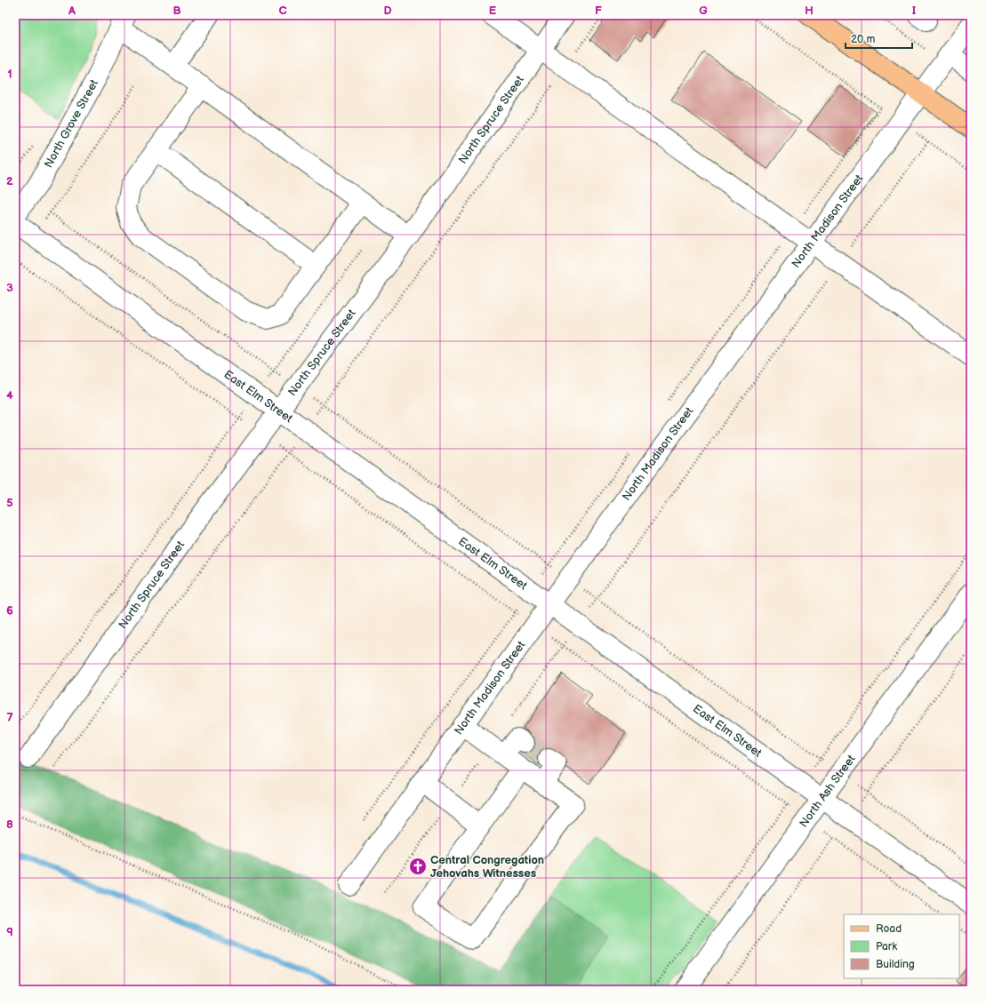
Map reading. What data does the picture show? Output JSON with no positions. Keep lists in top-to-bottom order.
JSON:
{
  "streets": {
    "street": [
      "North Spruce Street",
      "North Grove Street",
      "North Madison Street",
      "East Elm Street",
      "North Ash Street"
    ]
  },
  "crossings": [
    ["North Spruce Street", "East Elm Street"],
    ["North Madison Street", "East Elm Street"],
    ["East Elm Street", "North Ash Street"]
  ],
  "places": {
    "church": ["Central Congregation Jehovahs Witnesses"]
  },
  "legend": ["Road", "Park", "Building"],
  "scale_bar": "20 m",
  "grid": {
    "columns": [
      "A",
      "B",
      "C",
      "D",
      "E",
      "F",
      "G",
      "H",
      "I"
    ],
    "rows": [
      "1",
      "2",
      "3",
      "4",
      "5",
      "6",
      "7",
      "8",
      "9"
    ]
  }
}
